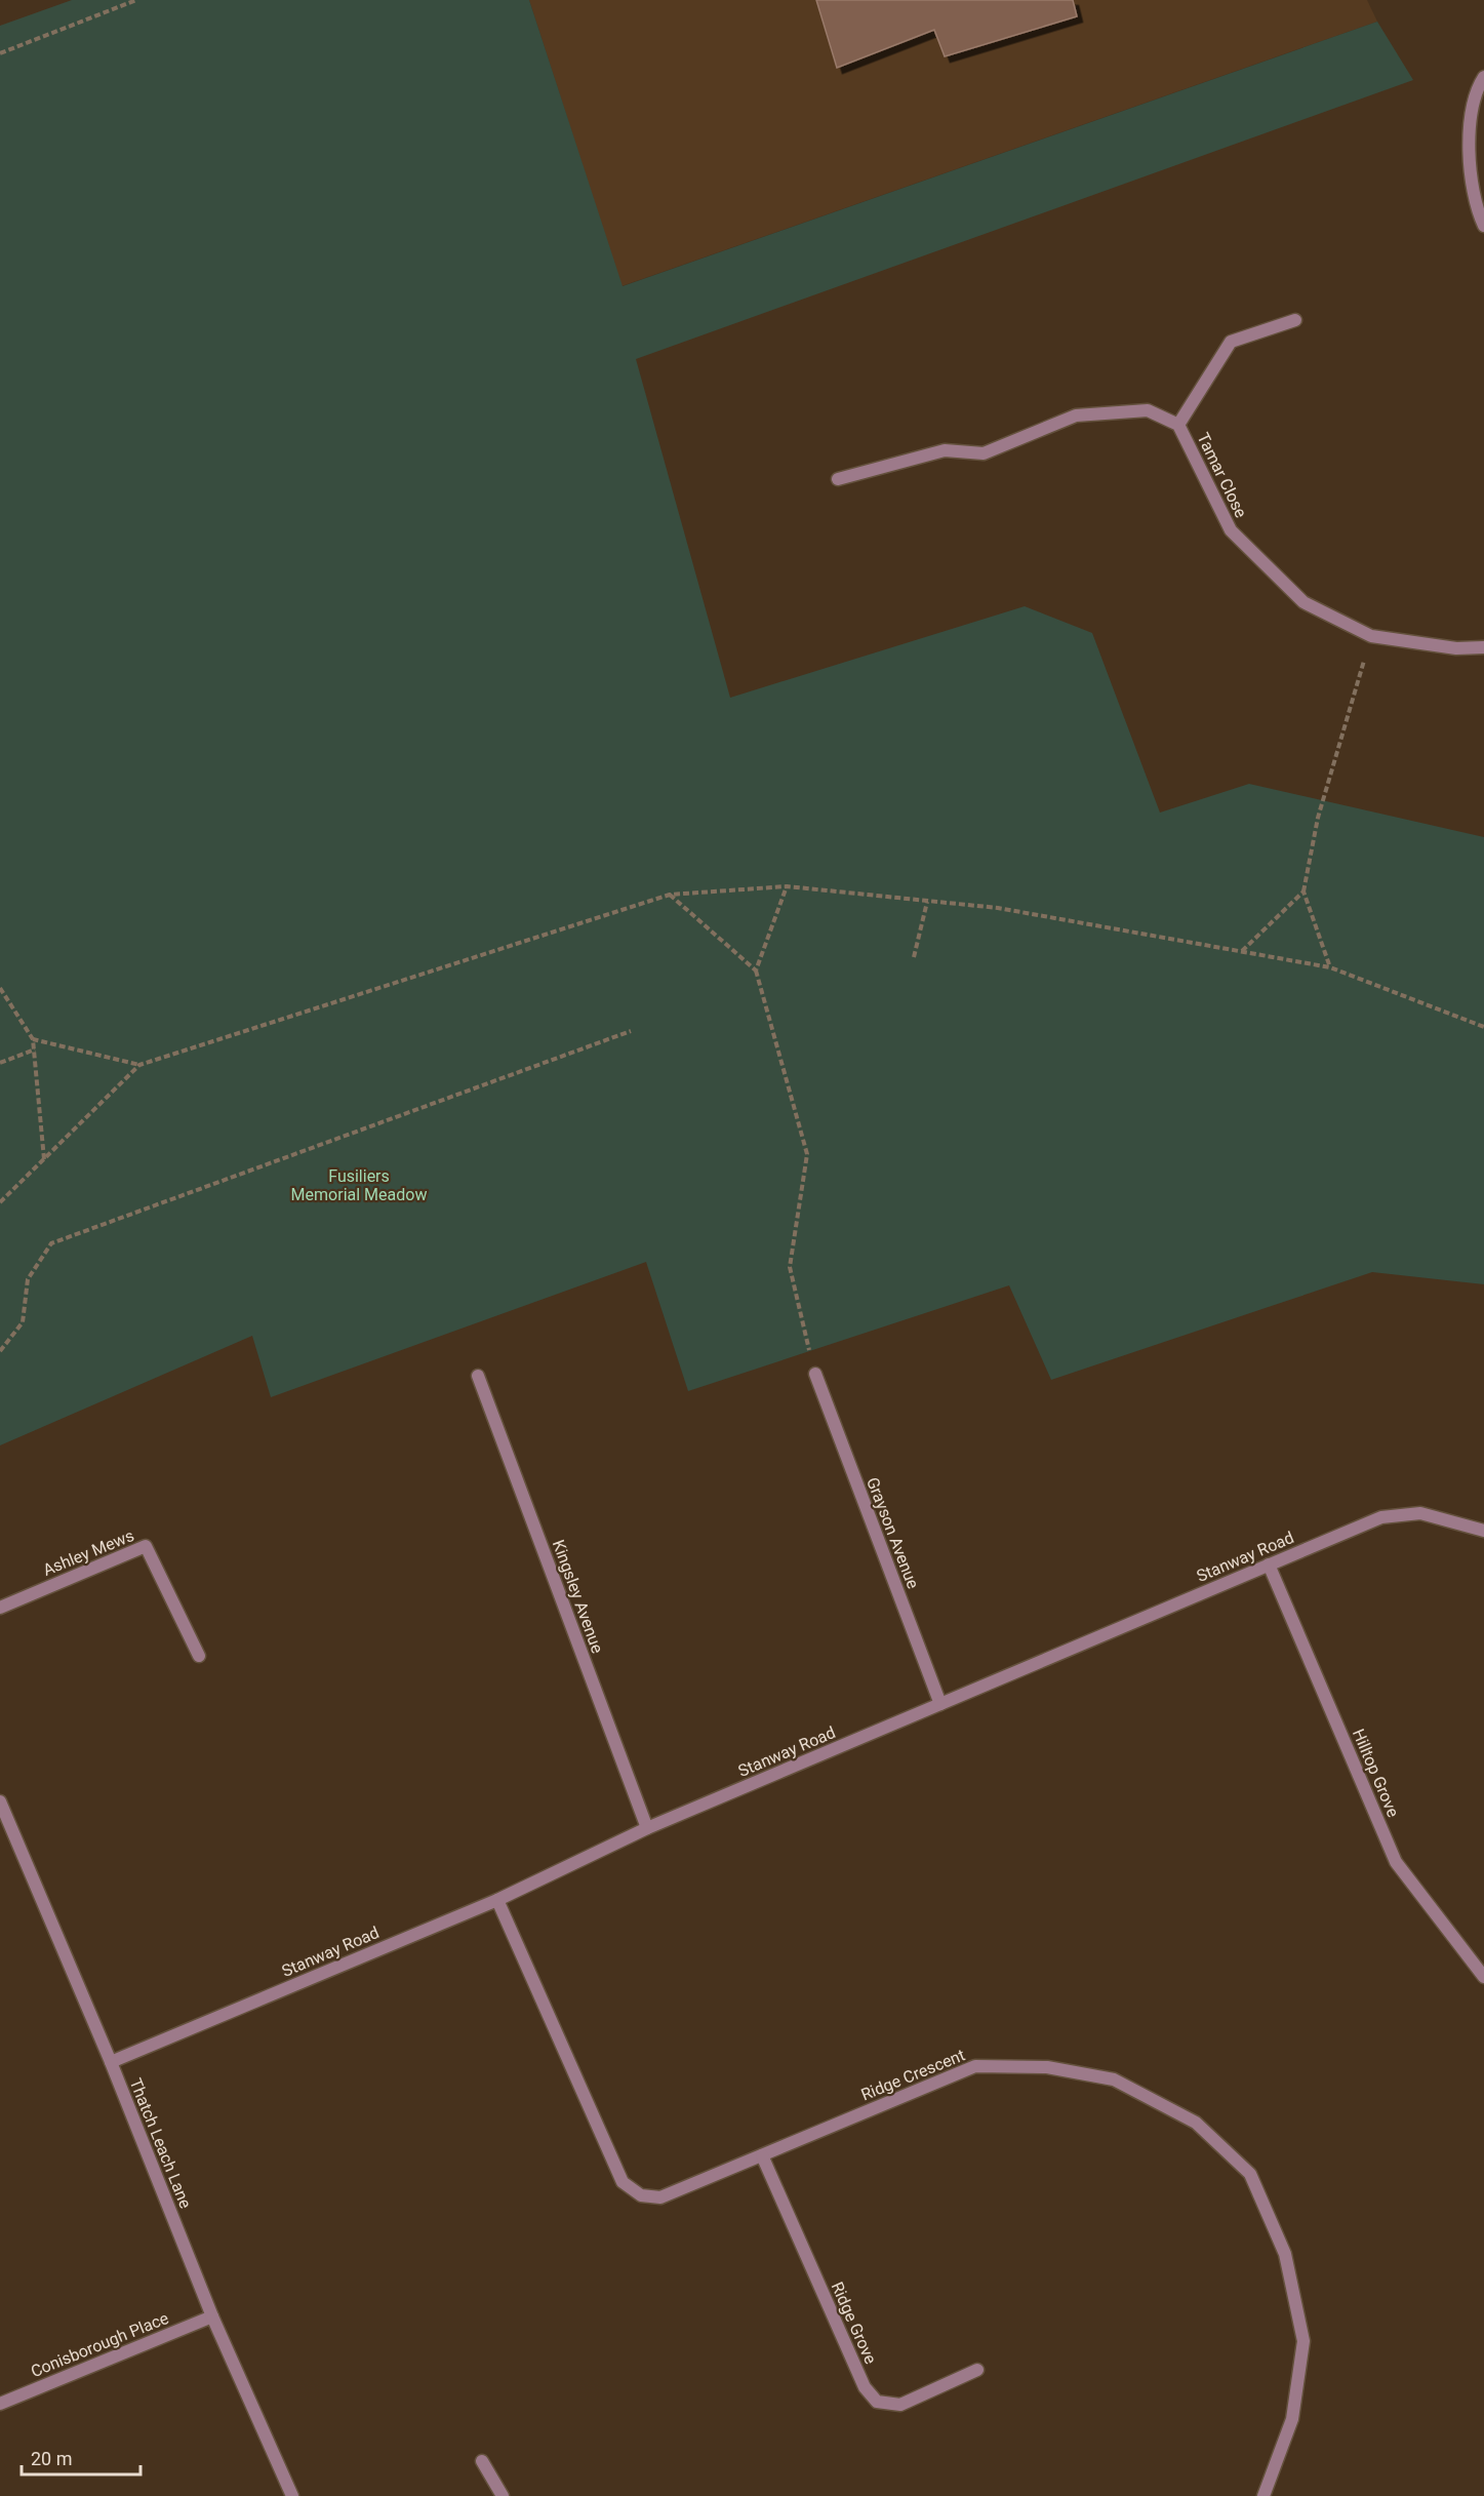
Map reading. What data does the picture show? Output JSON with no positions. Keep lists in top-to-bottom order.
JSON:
{
  "streets": {
    "street": [
      "Tamar Close",
      "Grayson Avenue",
      "Ashley Mews",
      "Stanway Road",
      "Kingsley Avenue",
      "Hilltop Grove",
      "Ridge Crescent",
      "Thatch Leach Lane",
      "Ridge Grove",
      "Conisborough Place"
    ]
  },
  "crossings": [
    ["Grayson Avenue", "Stanway Road"],
    ["Stanway Road", "Kingsley Avenue"],
    ["Stanway Road", "Hilltop Grove"],
    ["Stanway Road", "Ridge Crescent"],
    ["Stanway Road", "Thatch Leach Lane"],
    ["Ridge Crescent", "Ridge Grove"],
    ["Thatch Leach Lane", "Conisborough Place"]
  ],
  "parks": ["Fusiliers Memorial Meadow"],
  "scale_bar": "20 m"
}
